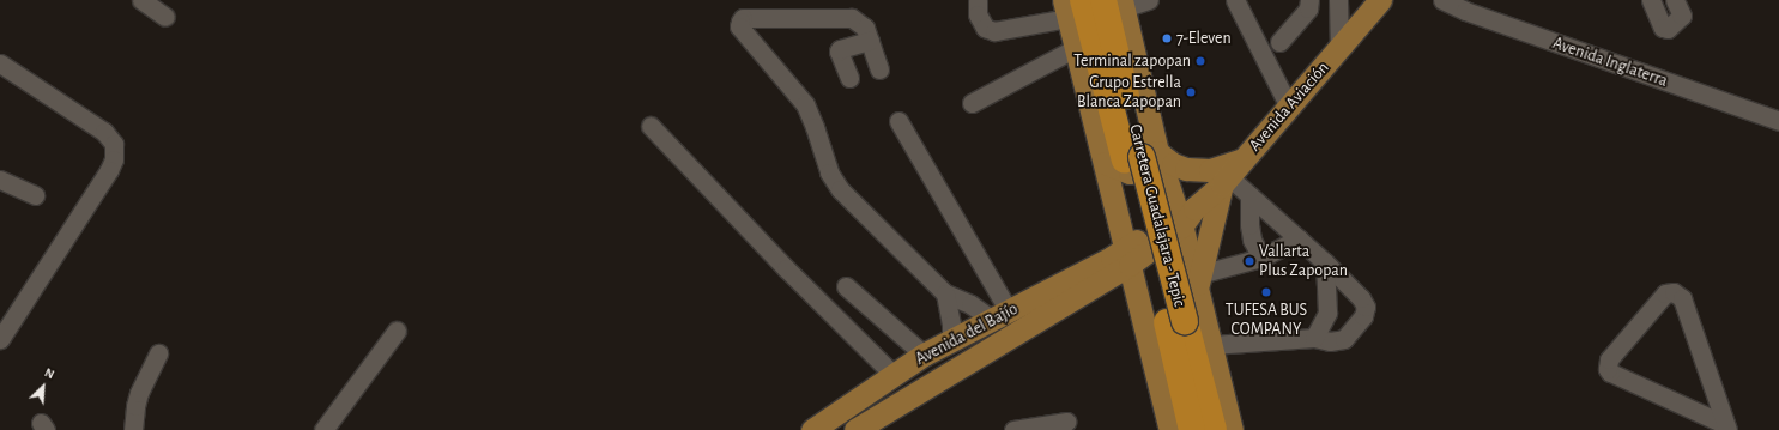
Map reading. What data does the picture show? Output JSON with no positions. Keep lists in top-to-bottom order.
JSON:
{
  "streets": {
    "highway": ["Carretera Guadalajara - Tepic"],
    "main road": ["Avenida Aviación", "Avenida del Bajío"],
    "street": ["Avenida Inglaterra"]
  },
  "crossings": [
    ["Avenida Aviación", "Avenida del Bajío"]
  ],
  "places": [
    "7-Eleven",
    "Terminal zapopan",
    "Grupo Estrella Blanca Zapopan",
    "Vallarta Plus Zapopan",
    "TUFESA BUS COMPANY"
  ],
  "north": "top right"
}
